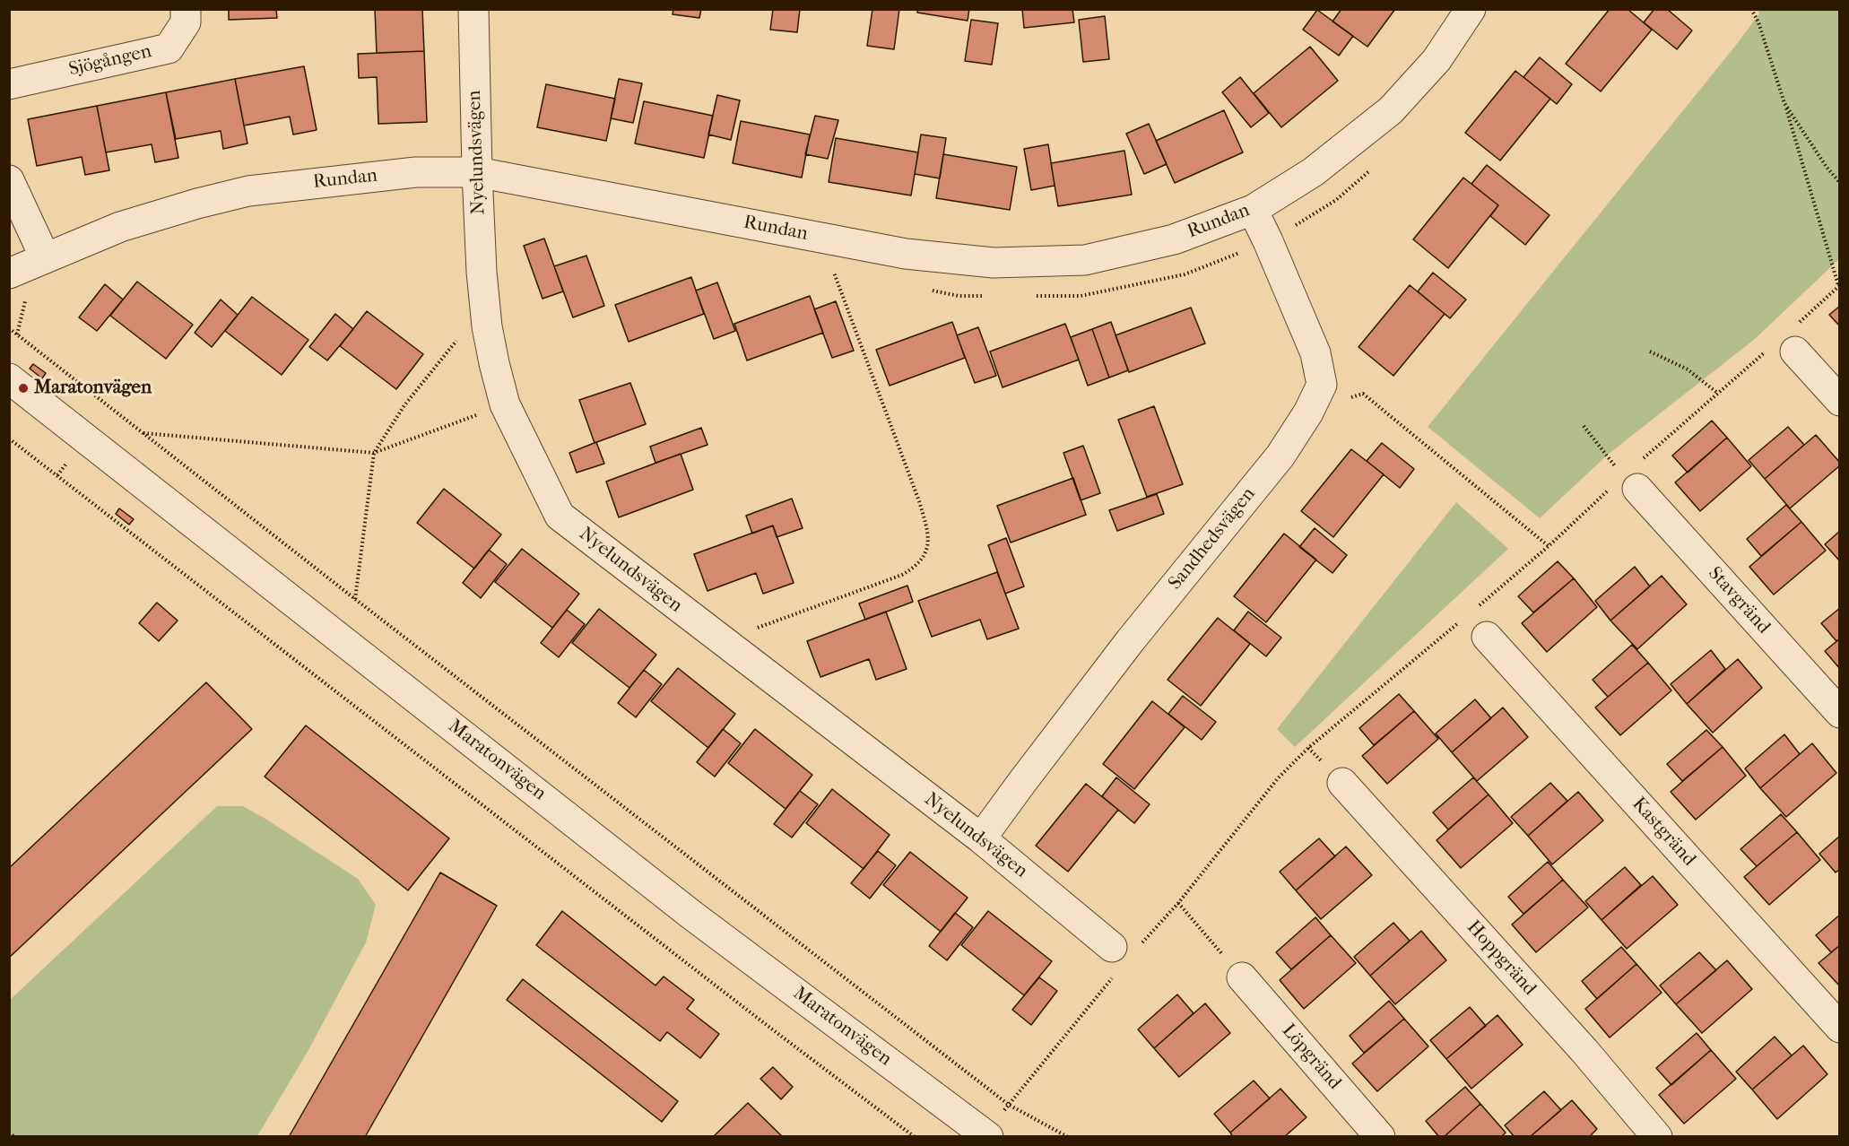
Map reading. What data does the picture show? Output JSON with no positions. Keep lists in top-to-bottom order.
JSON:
{
  "streets": {
    "street": [
      "Sjögången",
      "Nyelundsvägen",
      "Rundan",
      "Sandhedsvägen",
      "Stavgränd",
      "Maratonvägen",
      "Kastgränd",
      "Hoppgränd",
      "Löpgränd"
    ]
  },
  "crossings": [
    ["Nyelundsvägen", "Rundan"],
    ["Nyelundsvägen", "Sandhedsvägen"],
    ["Rundan", "Sandhedsvägen"]
  ],
  "places": ["Maratonvägen"]
}
